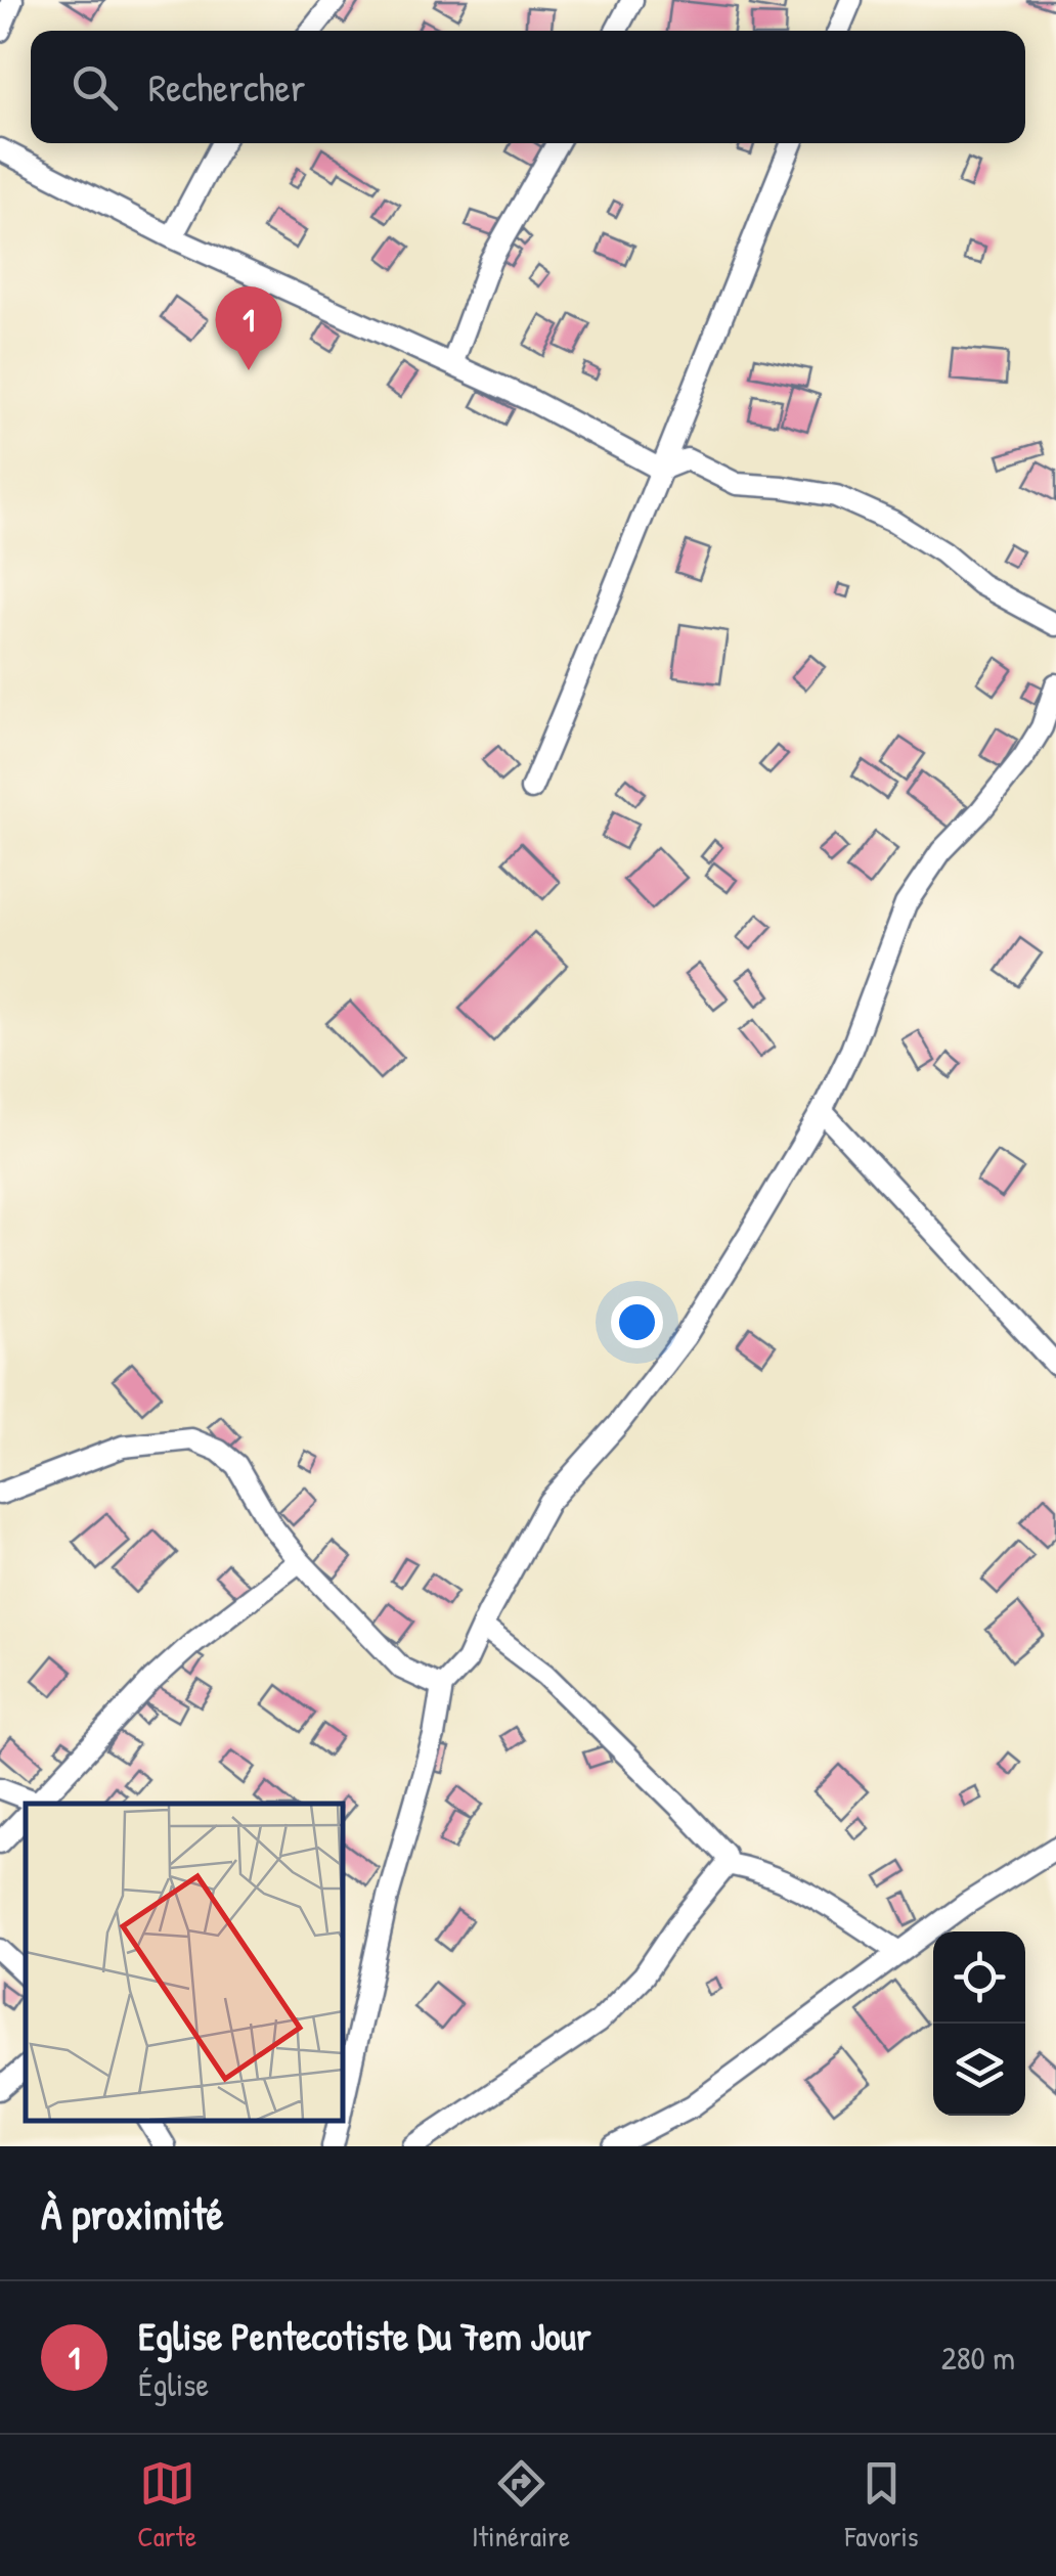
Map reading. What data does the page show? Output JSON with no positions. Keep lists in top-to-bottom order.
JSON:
{
  "page": {
    "search": "Rechercher",
    "pins": "1",
    "heading": "À proximité",
    "list": [
      {
        "mark": "1",
        "name": "Eglise Pentecotiste Du 7em Jour",
        "note": "Église",
        "value": "280 m"
      }
    ],
    "nav": ["Carte", "Itinéraire", "Favoris"]
  }
}
